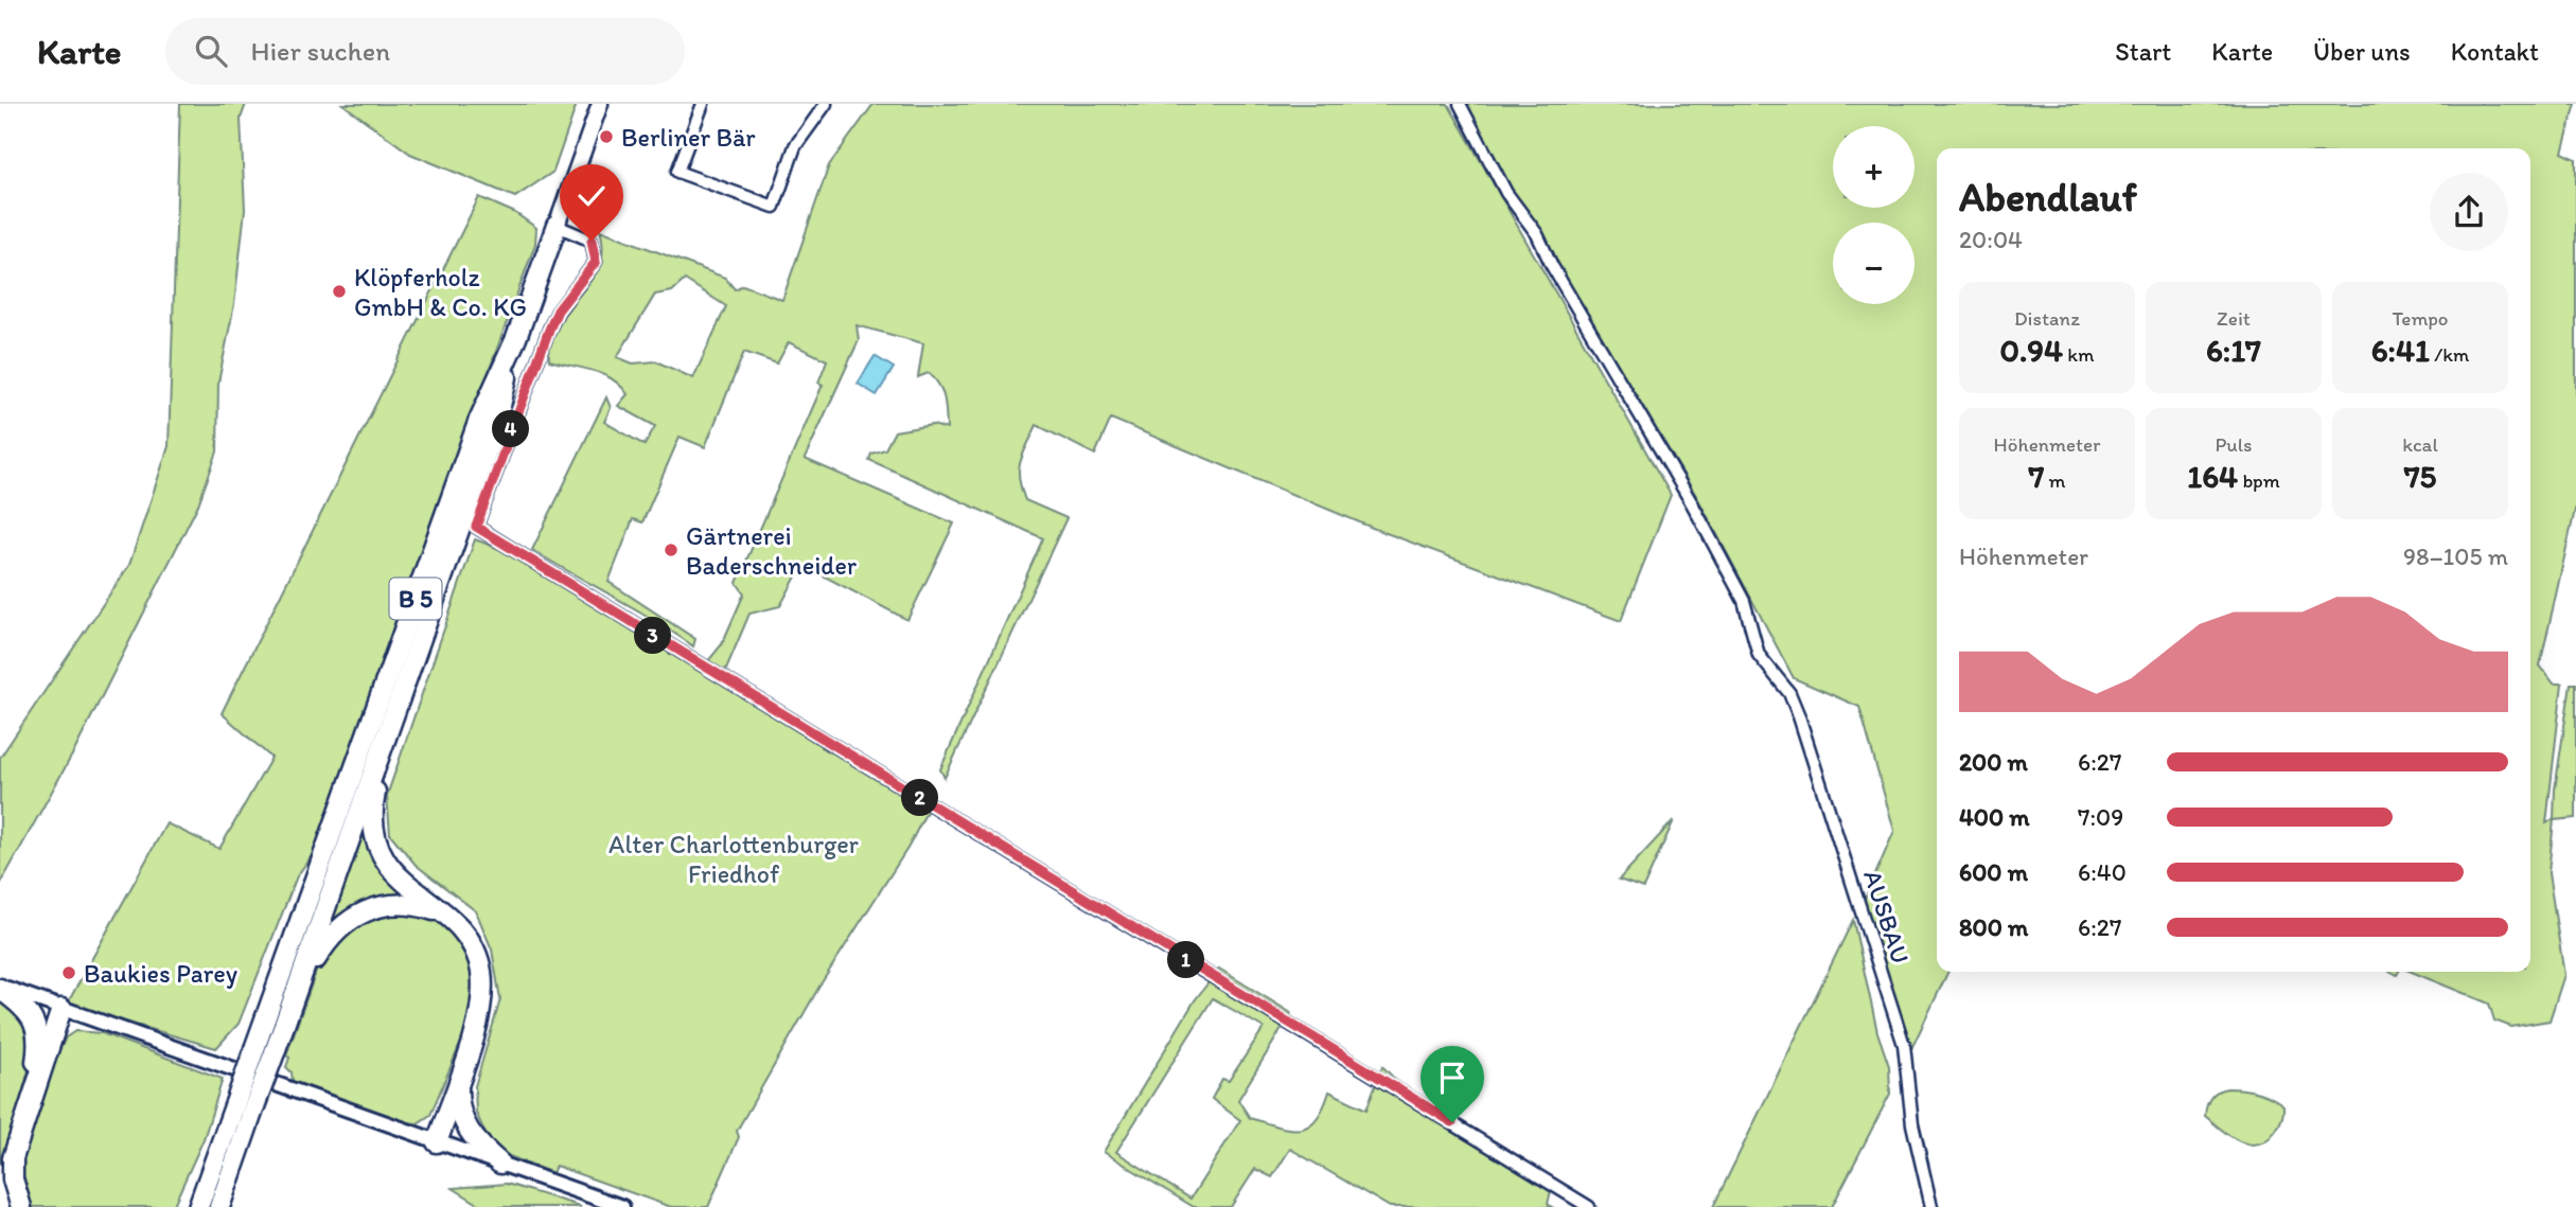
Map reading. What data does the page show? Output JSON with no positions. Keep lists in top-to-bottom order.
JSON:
{
  "streets": {
    "highway": ["B 5"],
    "street": ["AUSBAU"]
  },
  "parks": ["Alter Charlottenburger Friedhof"],
  "places": [
    "Berliner Bär",
    "Klöpferholz GmbH & Co. KG",
    "Gärtnerei Baderschneider",
    "Baukies Parey"
  ],
  "page": {
    "header": "Karte",
    "search": "Hier suchen",
    "nav": [
      "Start",
      "Karte",
      "Über uns",
      "Kontakt"
    ],
    "map_buttons": ["+", "−"],
    "heading": ["Abendlauf", "20:04"],
    "stats": [
      ["Distanz", "0.94 km"],
      ["Zeit", "6:17"],
      ["Tempo", "6:41 /km"],
      ["Höhenmeter", "7 m"],
      ["Puls", "164 bpm"],
      ["kcal", "75"]
    ],
    "pins": [
      "4",
      "3",
      "2",
      "1"
    ],
    "chart": ["Höhenmeter", "98–105 m"],
    "list": [
      {
        "name": "200 m",
        "note": "6:27"
      },
      {
        "name": "400 m",
        "note": "7:09"
      },
      {
        "name": "600 m",
        "note": "6:40"
      },
      {
        "name": "800 m",
        "note": "6:27"
      }
    ]
  }
}
